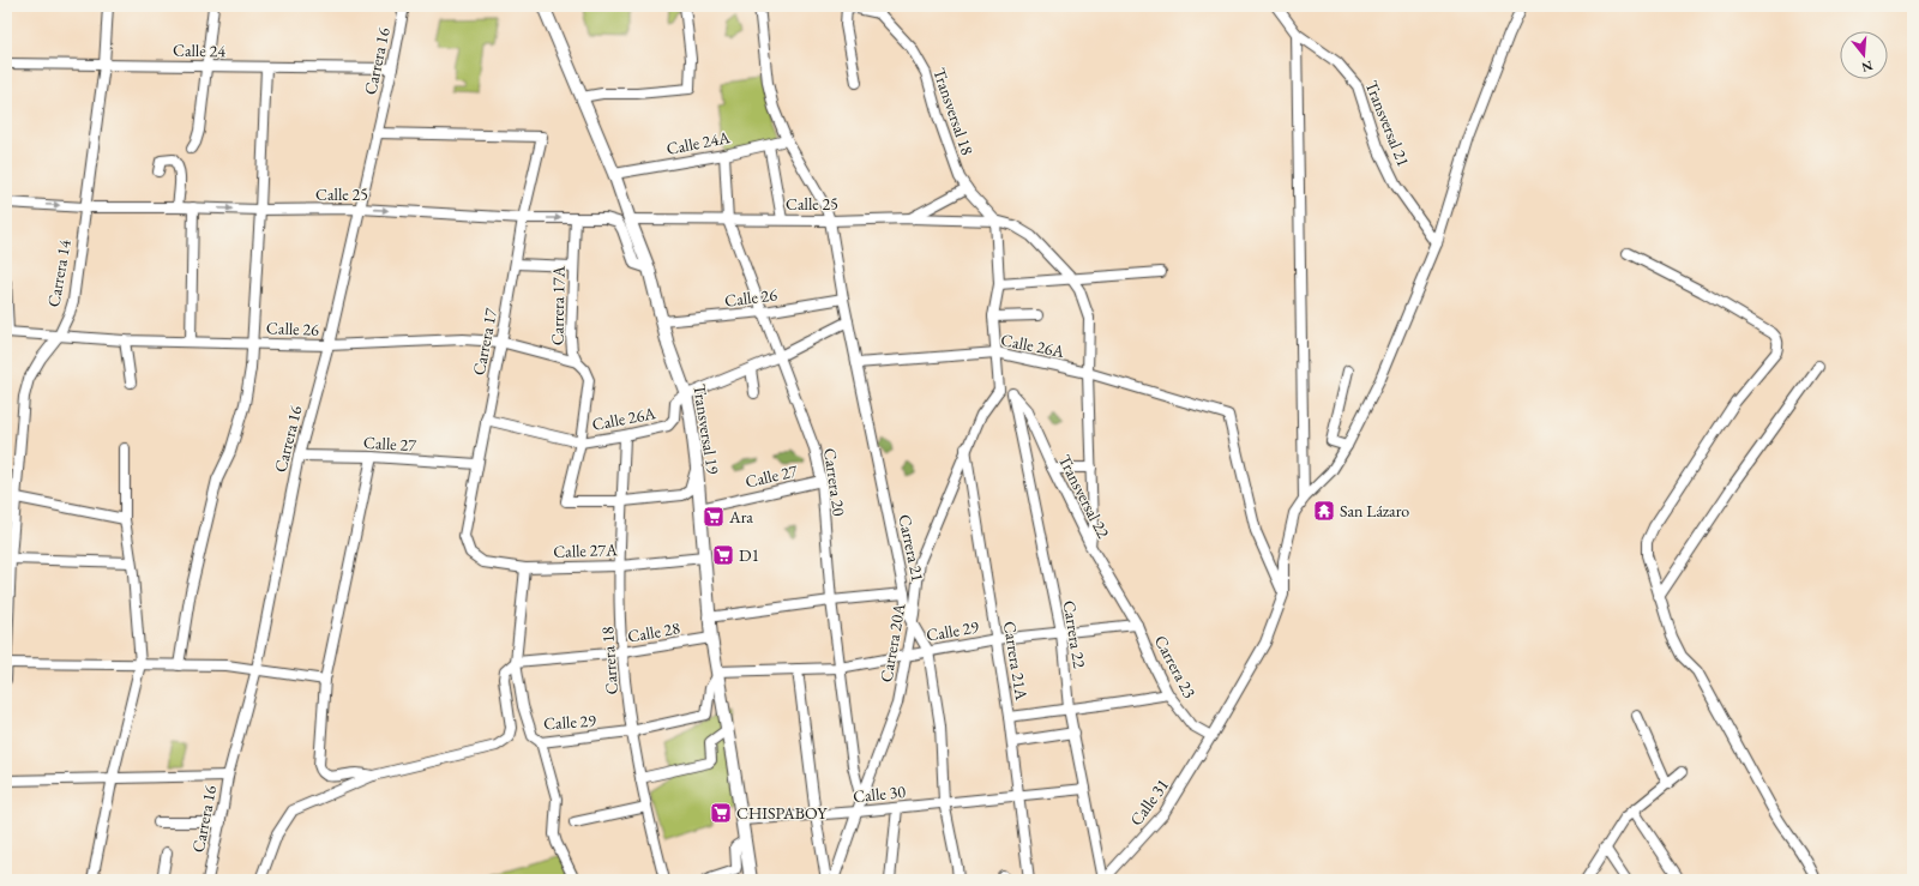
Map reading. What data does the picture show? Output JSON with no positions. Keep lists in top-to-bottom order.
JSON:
{
  "streets": {
    "main road": ["Transversal 19"],
    "street": [
      "Calle 24",
      "Carrera 16",
      "Transversal 18",
      "Transversal 21",
      "Calle 24A",
      "Calle 25",
      "Carrera 14",
      "Calle 26",
      "Carrera 17A",
      "Carrera 17",
      "Calle 26A",
      "Calle 27",
      "Carrera 20",
      "Transversal 22",
      "Carrera 21",
      "Calle 27A",
      "Calle 29",
      "Calle 28",
      "Carrera 22",
      "Carrera 20A",
      "Carrera 18",
      "Carrera 21A",
      "Carrera 23",
      "Calle 30",
      "Calle 31"
    ]
  },
  "crossings": [
    ["Calle 24", "Carrera 16"],
    ["Calle 24", "Carrera 14"],
    ["Carrera 16", "Calle 25"],
    ["Carrera 16", "Calle 26"],
    ["Carrera 16", "Carrera 17"],
    ["Carrera 16", "Calle 27"],
    ["Transversal 18", "Calle 25"],
    ["Calle 24A", "Transversal 19"],
    ["Calle 24A", "Carrera 20"],
    ["Calle 24A", "Carrera 21"],
    ["Calle 25", "Carrera 14"],
    ["Calle 25", "Carrera 17A"],
    ["Calle 25", "Carrera 17"],
    ["Calle 25", "Transversal 19"],
    ["Calle 25", "Carrera 20"],
    ["Calle 25", "Carrera 21"],
    ["Carrera 14", "Calle 26"],
    ["Calle 26", "Carrera 17A"],
    ["Calle 26", "Carrera 17"],
    ["Calle 26", "Transversal 19"],
    ["Calle 26", "Carrera 20"],
    ["Calle 26", "Carrera 21"],
    ["Carrera 17A", "Calle 26A"],
    ["Carrera 17A", "Carrera 18"],
    ["Carrera 17", "Calle 26A"],
    ["Carrera 17", "Calle 27"],
    ["Carrera 17", "Calle 27A"],
    ["Calle 26A", "Transversal 19"],
    ["Calle 26A", "Carrera 21"],
    ["Calle 26A", "Carrera 18"],
    ["Calle 26A", "Calle 31"],
    ["Transversal 19", "Calle 27"],
    ["Transversal 19", "Calle 27A"],
    ["Transversal 19", "Calle 29"],
    ["Transversal 19", "Calle 28"],
    ["Transversal 19", "Calle 30"],
    ["Calle 27", "Carrera 20"],
    ["Carrera 20", "Calle 29"],
    ["Carrera 20", "Carrera 20A"],
    ["Transversal 22", "Calle 29"],
    ["Transversal 22", "Carrera 22"],
    ["Transversal 22", "Carrera 23"],
    ["Carrera 21", "Calle 29"],
    ["Carrera 21", "Carrera 20A"],
    ["Carrera 21", "Calle 30"],
    ["Calle 27A", "Carrera 18"],
    ["Calle 29", "Carrera 22"],
    ["Calle 29", "Carrera 20A"],
    ["Calle 29", "Carrera 18"],
    ["Calle 29", "Carrera 21A"],
    ["Calle 29", "Carrera 23"],
    ["Calle 28", "Carrera 18"],
    ["Carrera 22", "Calle 30"],
    ["Carrera 22", "Calle 31"],
    ["Carrera 20A", "Carrera 21A"],
    ["Carrera 20A", "Calle 30"],
    ["Carrera 21A", "Calle 30"],
    ["Carrera 23", "Calle 31"]
  ],
  "places": {
    "temple": ["San Lázaro"],
    "supermarket": ["Ara", "D1", "CHISPABOY"]
  },
  "north": "bottom"
}
